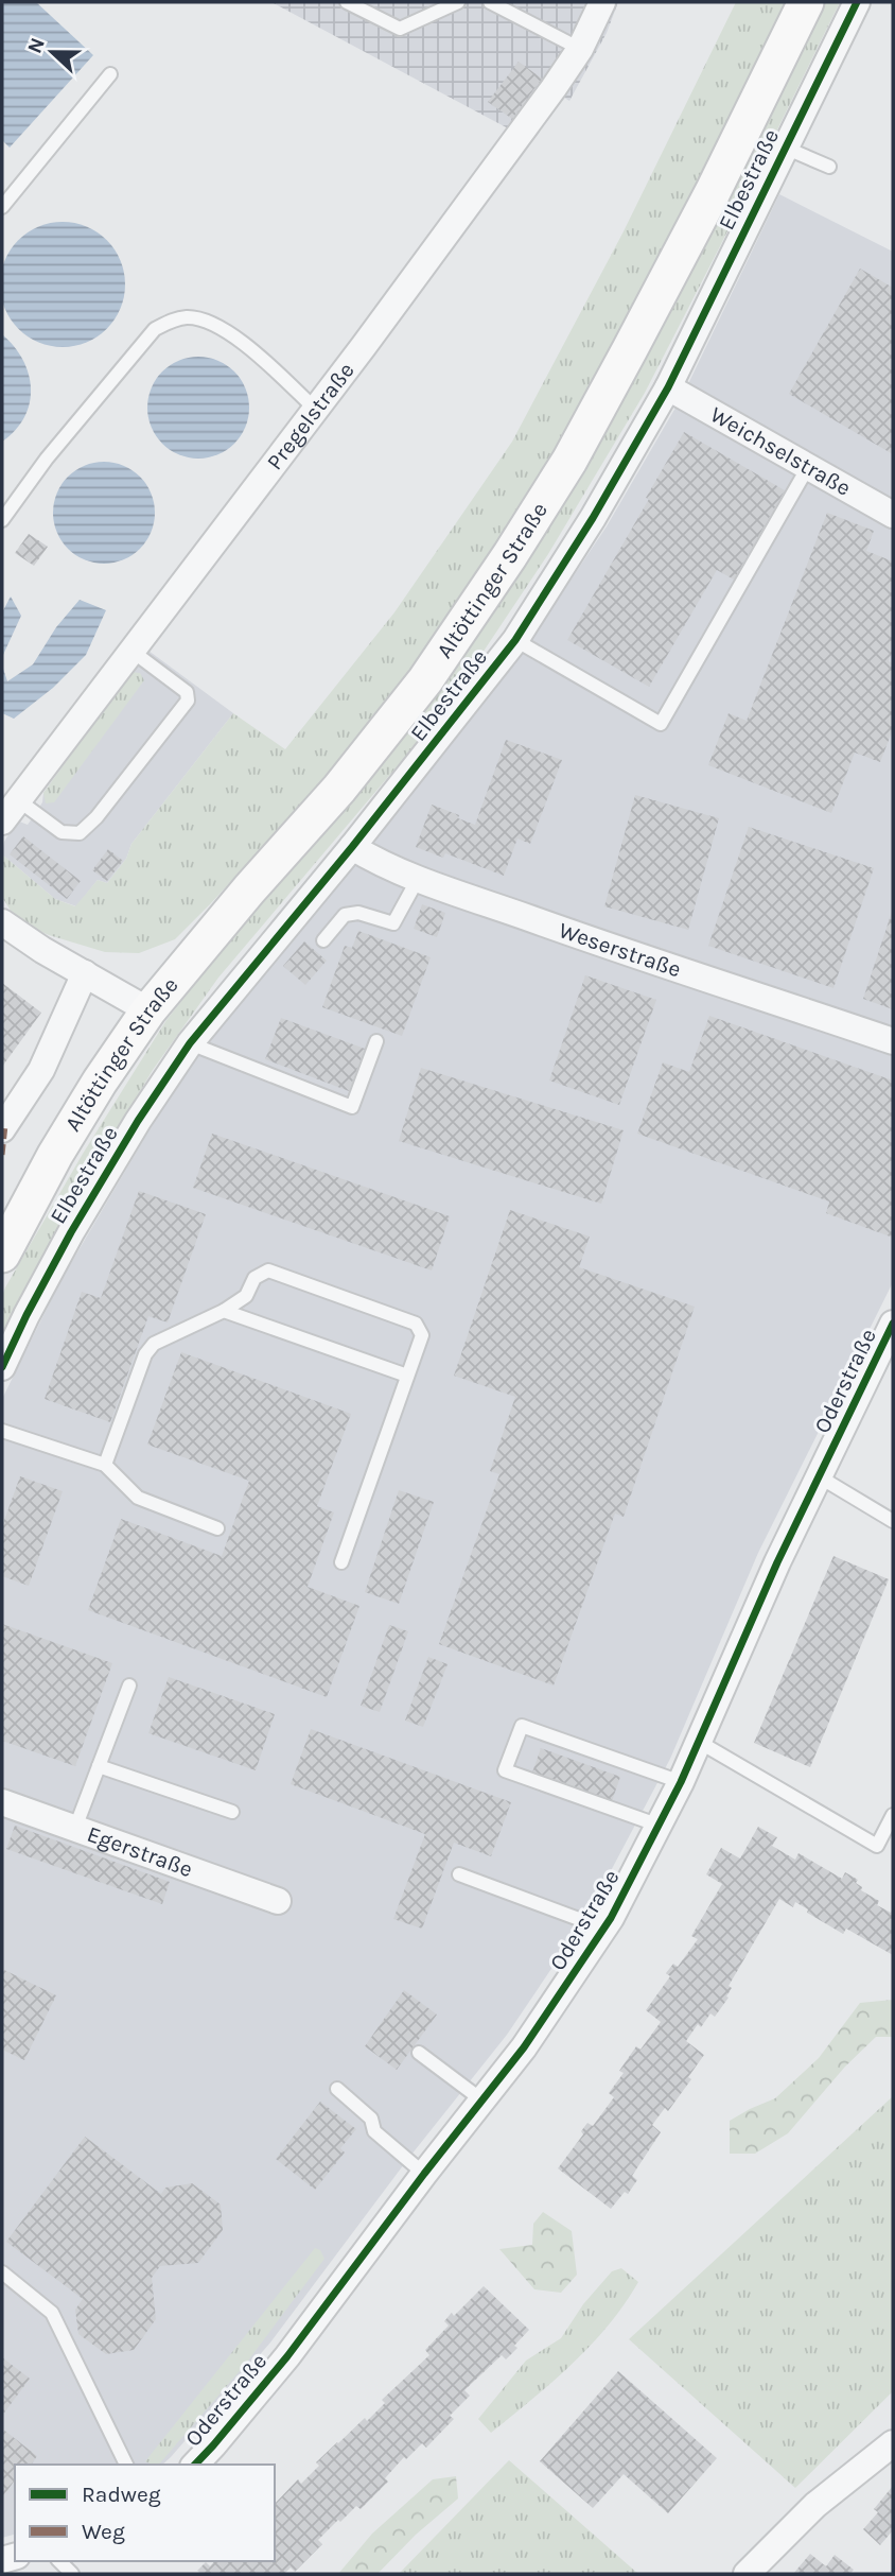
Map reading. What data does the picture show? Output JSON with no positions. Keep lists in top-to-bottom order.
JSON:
{
  "streets": {
    "main road": ["Altöttinger Straße"],
    "street": [
      "Elbestraße",
      "Pregelstraße",
      "Weichselstraße",
      "Weserstraße",
      "Oderstraße",
      "Egerstraße"
    ]
  },
  "crossings": [
    ["Elbestraße", "Weichselstraße"],
    ["Elbestraße", "Weserstraße"]
  ],
  "legend": ["Radweg", "Weg"],
  "north": "left"
}
